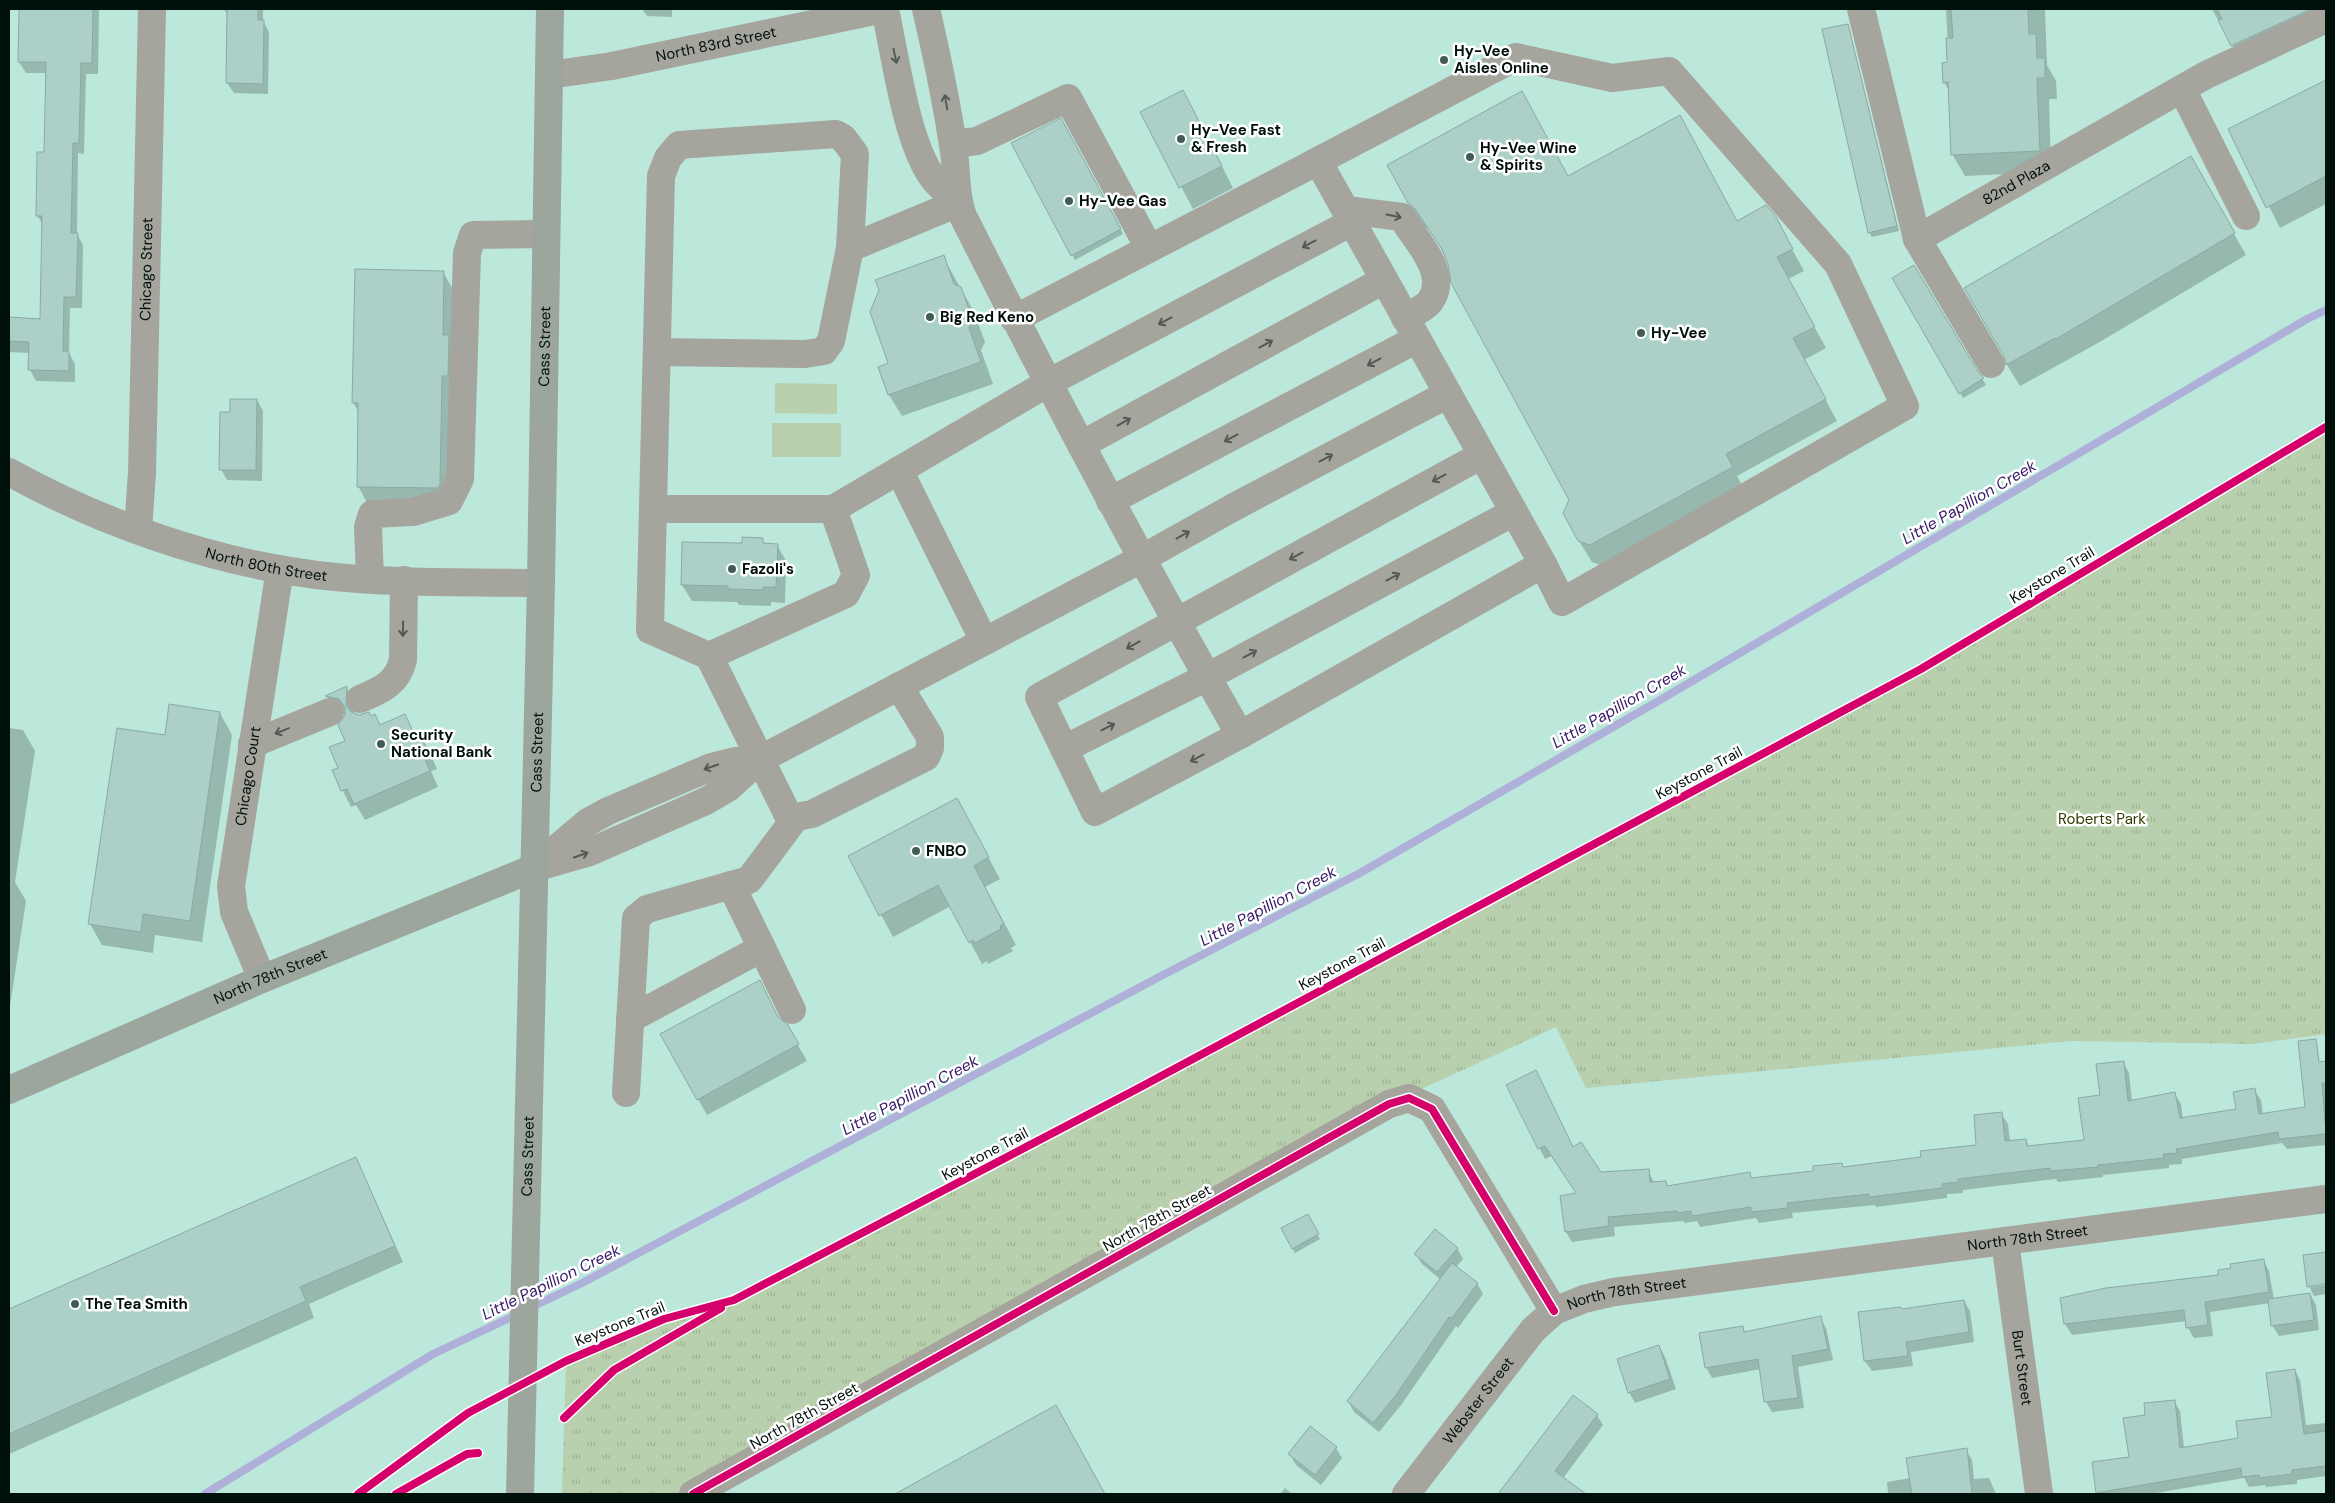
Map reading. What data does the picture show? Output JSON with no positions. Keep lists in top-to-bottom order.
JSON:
{
  "streets": {
    "main road": ["Cass Street", "North 78th Street"],
    "street": [
      "North 83rd Street",
      "82nd Plaza",
      "Chicago Street",
      "North 80th Street",
      "Chicago Court",
      "Burt Street",
      "Webster Street"
    ],
    "cycle path": ["Keystone Trail"]
  },
  "crossings": [
    ["North 83rd Street", "Cass Street"],
    ["Chicago Street", "North 80th Street"],
    ["Cass Street", "North 80th Street"],
    ["Cass Street", "North 78th Street"],
    ["North 80th Street", "Chicago Court"],
    ["Chicago Court", "North 78th Street"],
    ["North 78th Street", "Burt Street"],
    ["North 78th Street", "Webster Street"]
  ],
  "water": ["Little Papillion Creek"],
  "parks": ["Roberts Park"],
  "places": [
    "Hy-Vee Aisles Online",
    "Hy-Vee Fast & Fresh",
    "Hy-Vee Wine & Spirits",
    "Hy-Vee Gas",
    "Big Red Keno",
    "Hy-Vee",
    "Fazoli's",
    "Security National Bank",
    "FNBO",
    "The Tea Smith"
  ]
}
